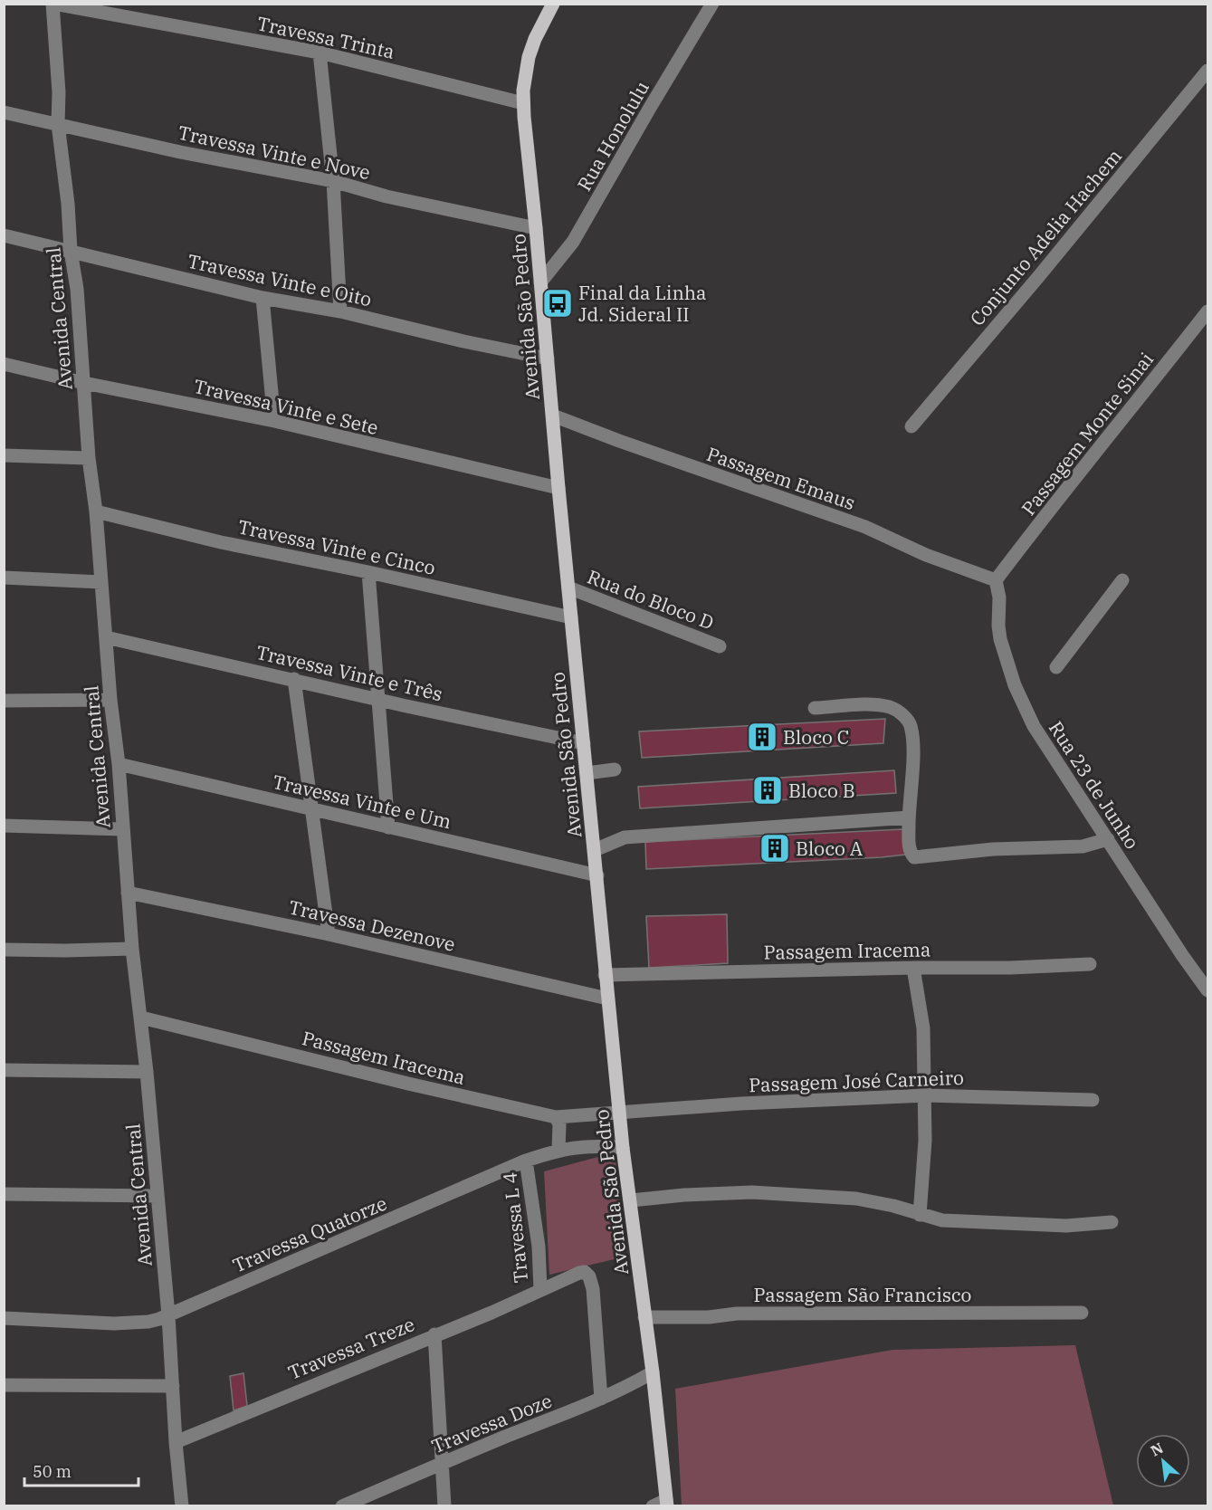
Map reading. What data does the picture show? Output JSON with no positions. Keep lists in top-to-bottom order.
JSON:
{
  "streets": {
    "main road": ["Avenida São Pedro"],
    "street": [
      "Travessa Trinta",
      "Rua Honolulu",
      "Travessa Vinte e Nove",
      "Conjunto Adelia Hachem",
      "Travessa Vinte e Oito",
      "Avenida Central",
      "Travessa Vinte e Sete",
      "Passagem Monte Sinai",
      "Passagem Emaus",
      "Travessa Vinte e Cinco",
      "Rua do Bloco D",
      "Travessa Vinte e Três",
      "Rua 23 de Junho",
      "Travessa Vinte e Um",
      "Travessa Dezenove",
      "Passagem Iracema",
      "Passagem José Carneiro",
      "Travessa L 4",
      "Travessa Quatorze",
      "Passagem São Francisco",
      "Travessa Treze",
      "Travessa Doze"
    ]
  },
  "crossings": [
    ["Travessa Trinta", "Avenida São Pedro"],
    ["Travessa Trinta", "Avenida Central"],
    ["Rua Honolulu", "Avenida São Pedro"],
    ["Travessa Vinte e Nove", "Avenida São Pedro"],
    ["Travessa Vinte e Nove", "Avenida Central"],
    ["Travessa Vinte e Oito", "Avenida São Pedro"],
    ["Travessa Vinte e Oito", "Avenida Central"],
    ["Avenida São Pedro", "Travessa Vinte e Sete"],
    ["Avenida São Pedro", "Passagem Emaus"],
    ["Avenida São Pedro", "Travessa Vinte e Cinco"],
    ["Avenida São Pedro", "Rua do Bloco D"],
    ["Avenida São Pedro", "Travessa Vinte e Três"],
    ["Avenida São Pedro", "Travessa Vinte e Um"],
    ["Avenida São Pedro", "Travessa Dezenove"],
    ["Avenida São Pedro", "Passagem Iracema"],
    ["Avenida São Pedro", "Passagem José Carneiro"],
    ["Avenida São Pedro", "Travessa Quatorze"],
    ["Avenida São Pedro", "Passagem São Francisco"],
    ["Avenida São Pedro", "Travessa Doze"],
    ["Avenida Central", "Travessa Vinte e Sete"],
    ["Avenida Central", "Travessa Vinte e Cinco"],
    ["Avenida Central", "Travessa Vinte e Três"],
    ["Avenida Central", "Travessa Vinte e Um"],
    ["Avenida Central", "Travessa Dezenove"],
    ["Avenida Central", "Passagem Iracema"],
    ["Avenida Central", "Travessa Quatorze"],
    ["Avenida Central", "Travessa Treze"],
    ["Passagem Monte Sinai", "Passagem Emaus"],
    ["Passagem Monte Sinai", "Rua 23 de Junho"],
    ["Passagem Emaus", "Rua 23 de Junho"],
    ["Passagem Iracema", "Passagem José Carneiro"],
    ["Travessa L 4", "Travessa Quatorze"],
    ["Travessa L 4", "Travessa Treze"],
    ["Travessa Treze", "Travessa Doze"]
  ],
  "places": {
    "bus stop": ["Final da Linha Jd. Sideral II"],
    "building": ["Bloco C", "Bloco B", "Bloco A"]
  },
  "scale_bar": "50 m",
  "north": "top left"
}
